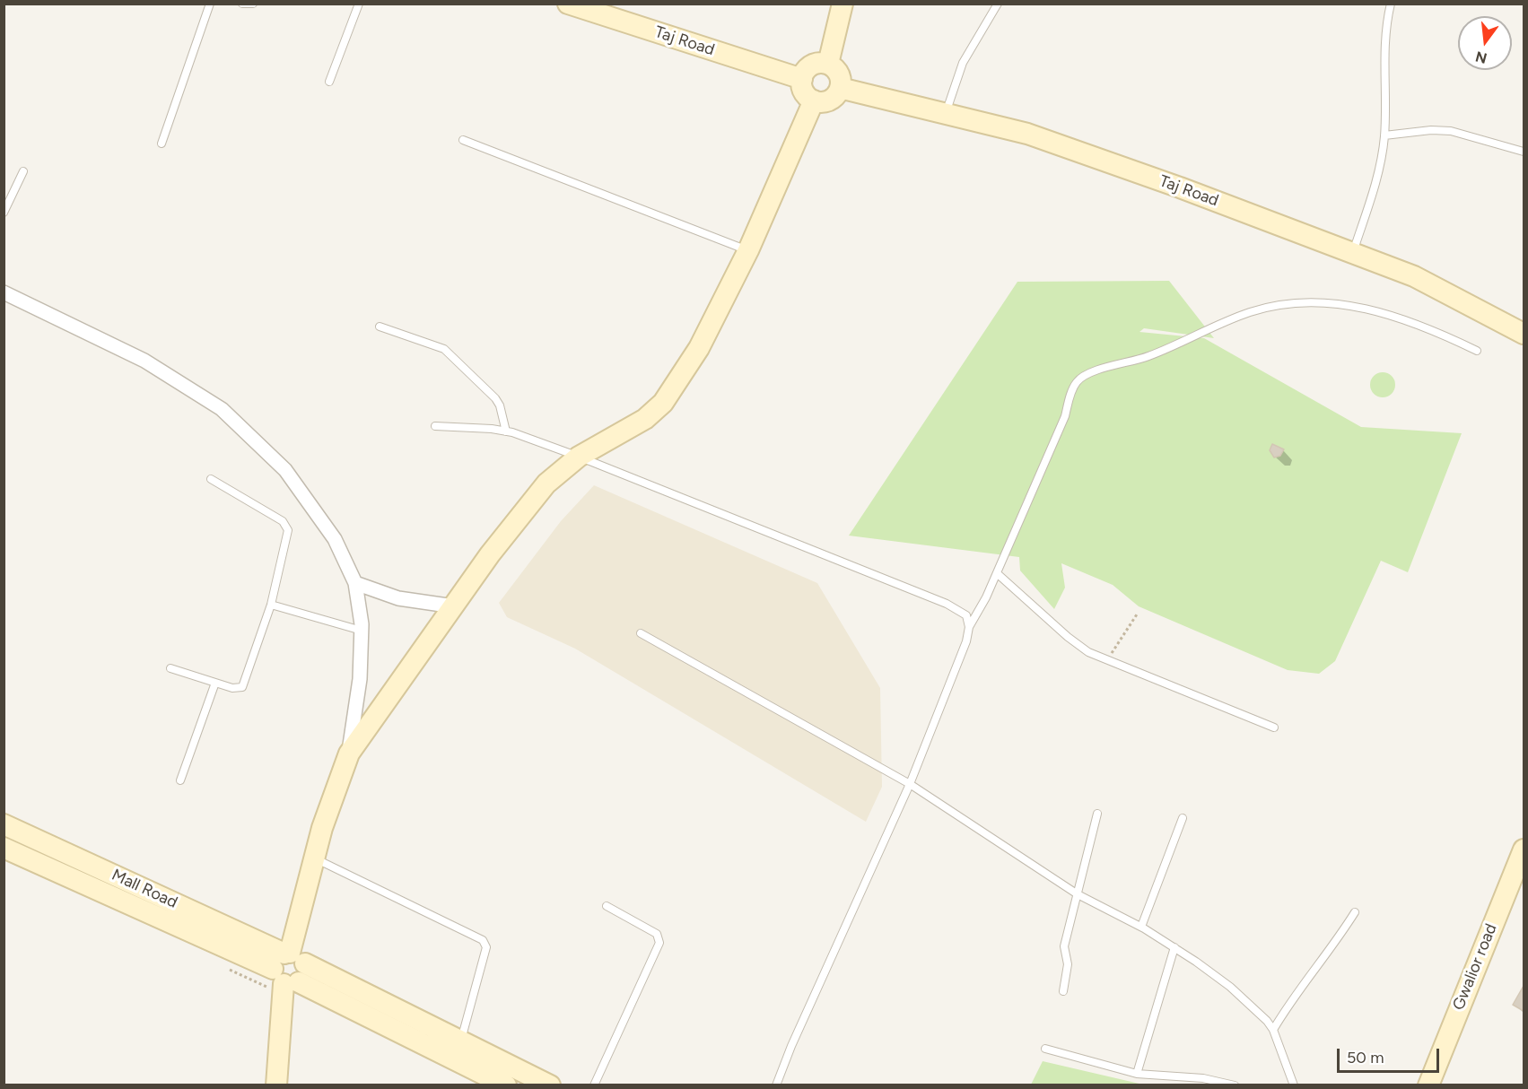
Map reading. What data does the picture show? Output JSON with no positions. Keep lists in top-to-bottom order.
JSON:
{
  "streets": {
    "main road": ["Taj Road", "Mall Road", "Gwalior road"]
  },
  "scale_bar": "50 m",
  "north": "bottom"
}
